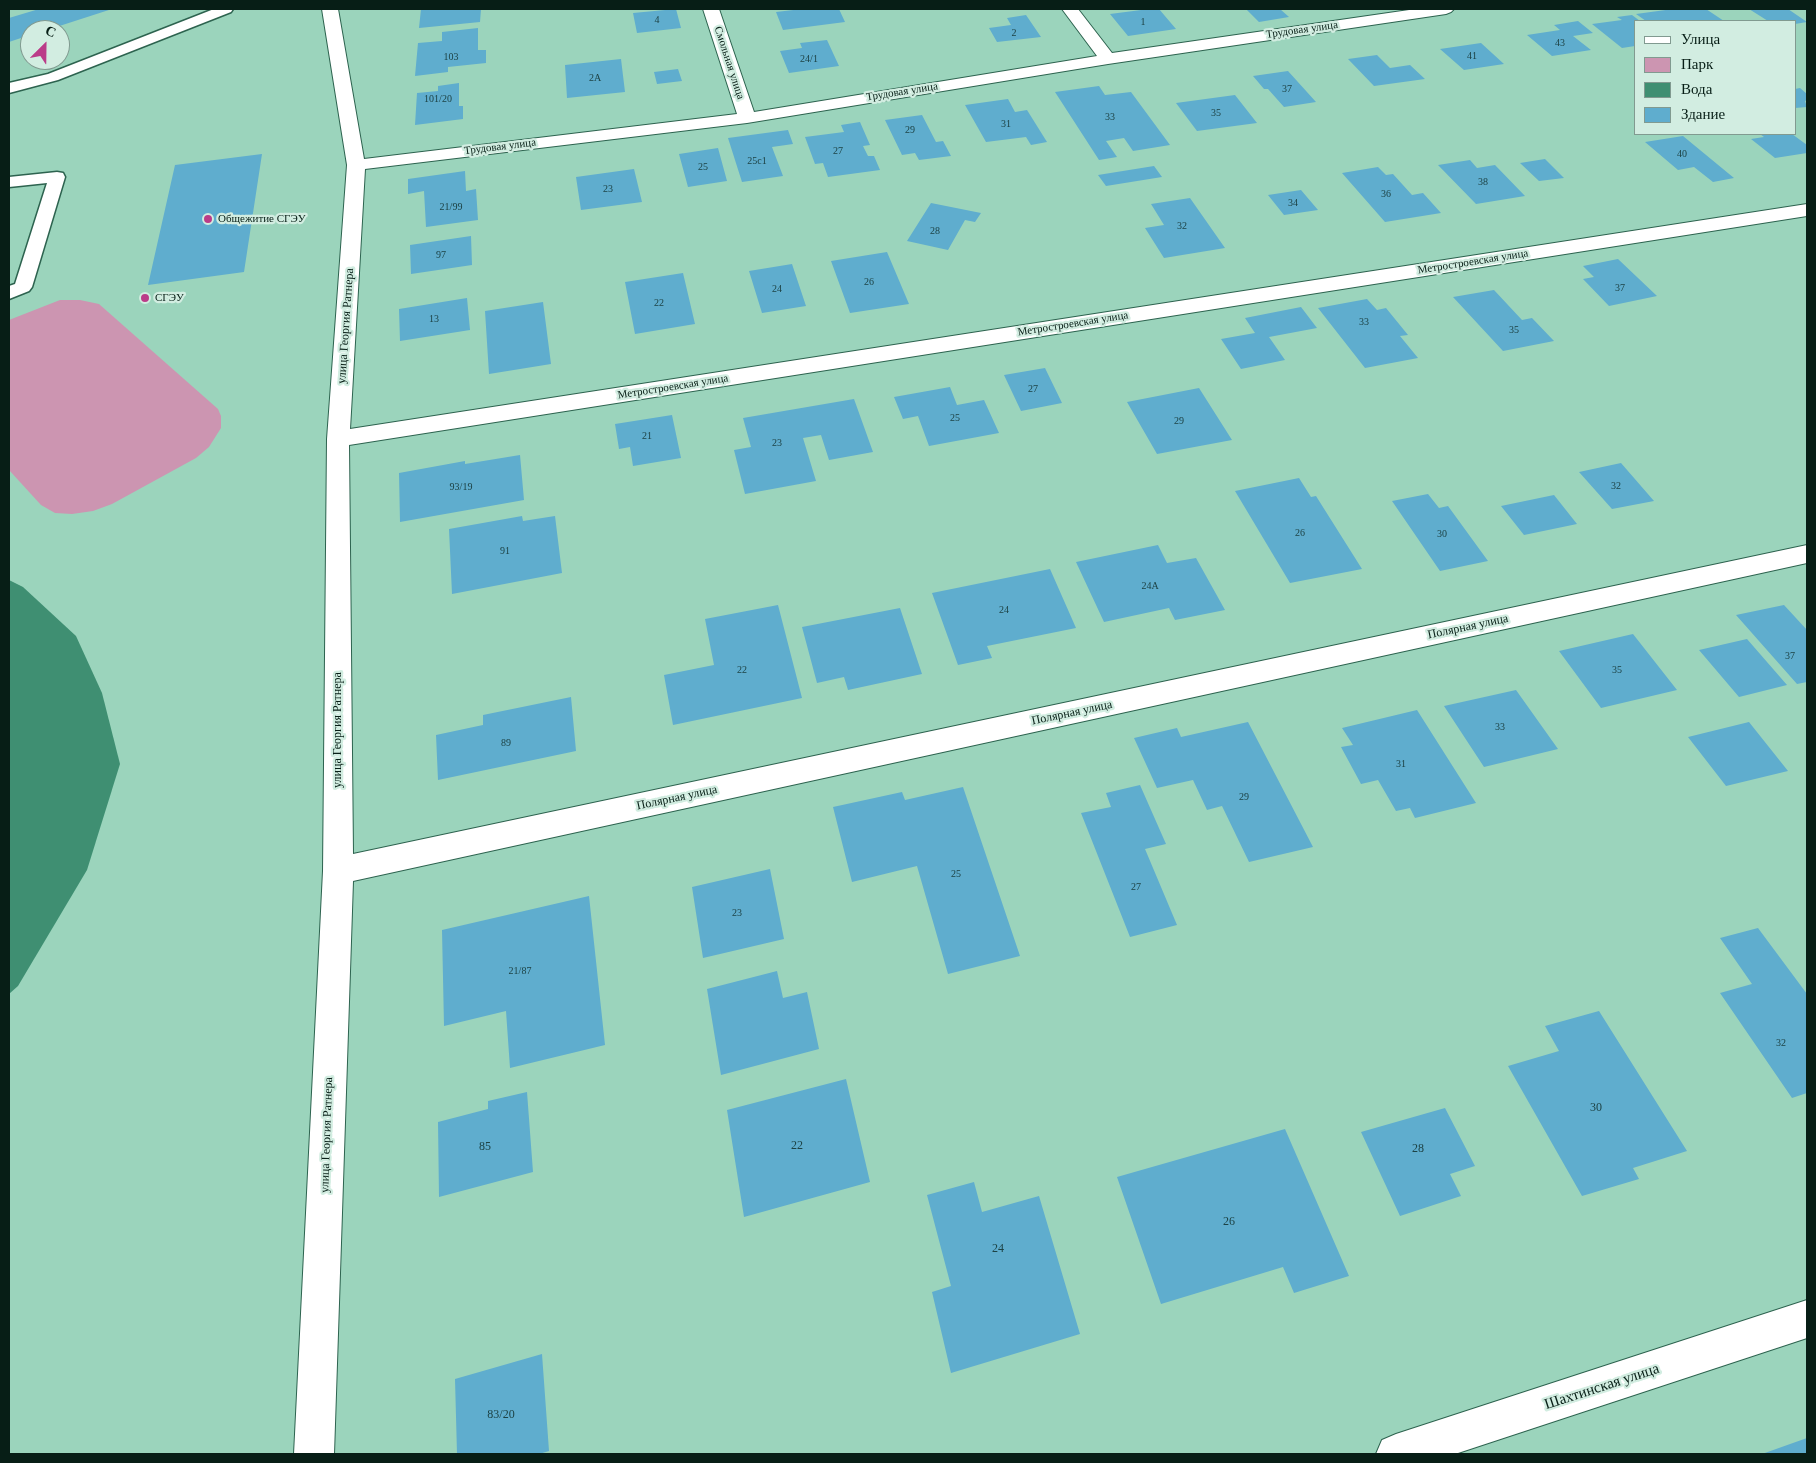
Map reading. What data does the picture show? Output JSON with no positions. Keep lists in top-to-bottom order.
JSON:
{
  "streets": {
    "street": [
      "Трудовая улица",
      "Смольная улица",
      "Метростроевская улица",
      "улица Георгия Ратнера",
      "Полярная улица",
      "Шахтинская улица"
    ]
  },
  "crossings": [
    ["Трудовая улица", "Смольная улица"],
    ["Трудовая улица", "улица Георгия Ратнера"],
    ["Метростроевская улица", "улица Георгия Ратнера"],
    ["улица Георгия Ратнера", "Полярная улица"]
  ],
  "places": ["Общежитие СГЭУ", "СГЭУ"],
  "house_numbers": [
    "4",
    "1",
    "2",
    "43",
    "41",
    "103",
    "24/1",
    "2А",
    "37",
    "101/20",
    "35",
    "33",
    "31",
    "29",
    "27",
    "40",
    "25с1",
    "25",
    "38",
    "23",
    "36",
    "34",
    "21/99",
    "32",
    "28",
    "97",
    "26",
    "37",
    "24",
    "22",
    "13",
    "33",
    "35",
    "27",
    "25",
    "29",
    "21",
    "23",
    "32",
    "93/19",
    "26",
    "30",
    "91",
    "24А",
    "24",
    "37",
    "22",
    "35",
    "33",
    "89",
    "31",
    "29",
    "25",
    "27",
    "23",
    "21/87",
    "32",
    "30",
    "22",
    "85",
    "28",
    "26",
    "24",
    "83/20"
  ],
  "legend": [
    "Улица",
    "Парк",
    "Вода",
    "Здание"
  ],
  "north": "top right"
}
